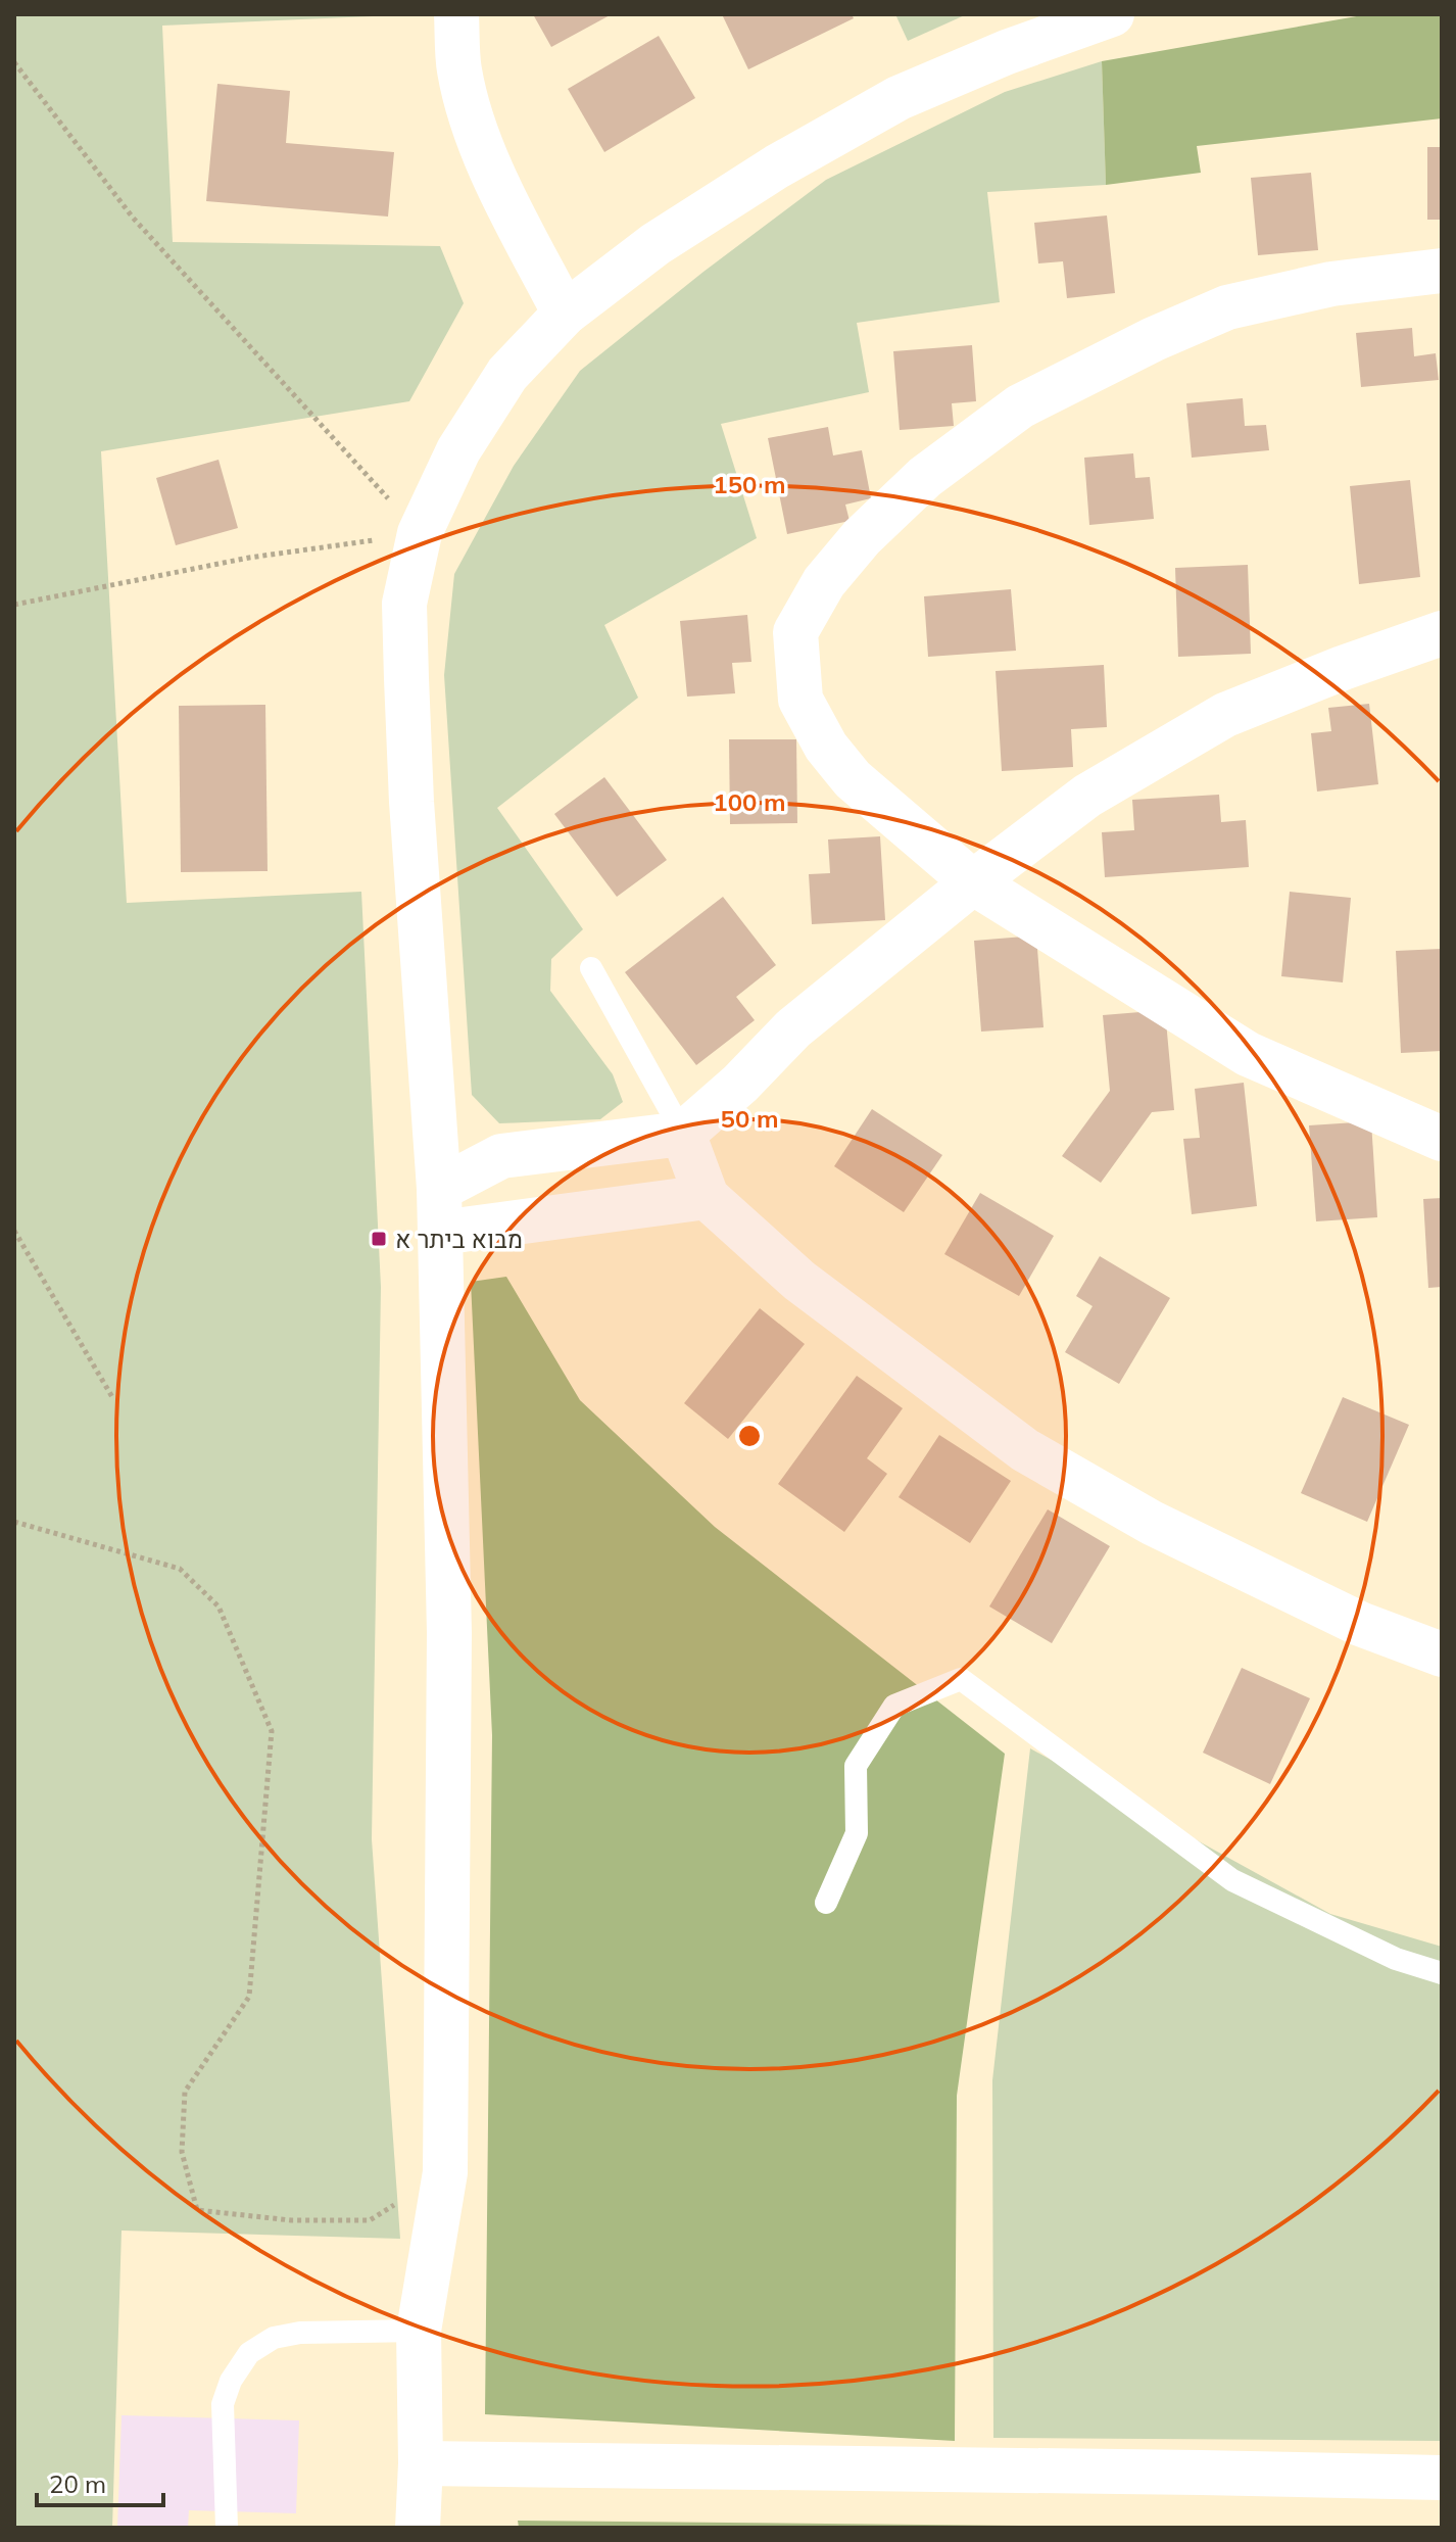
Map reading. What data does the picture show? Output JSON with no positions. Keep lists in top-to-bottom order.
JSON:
{
  "places": {
    "transit": ["מבוא ביתר א"]
  },
  "scale_bar": "20 m",
  "rings": ["150 m", "100 m", "50 m"]
}
